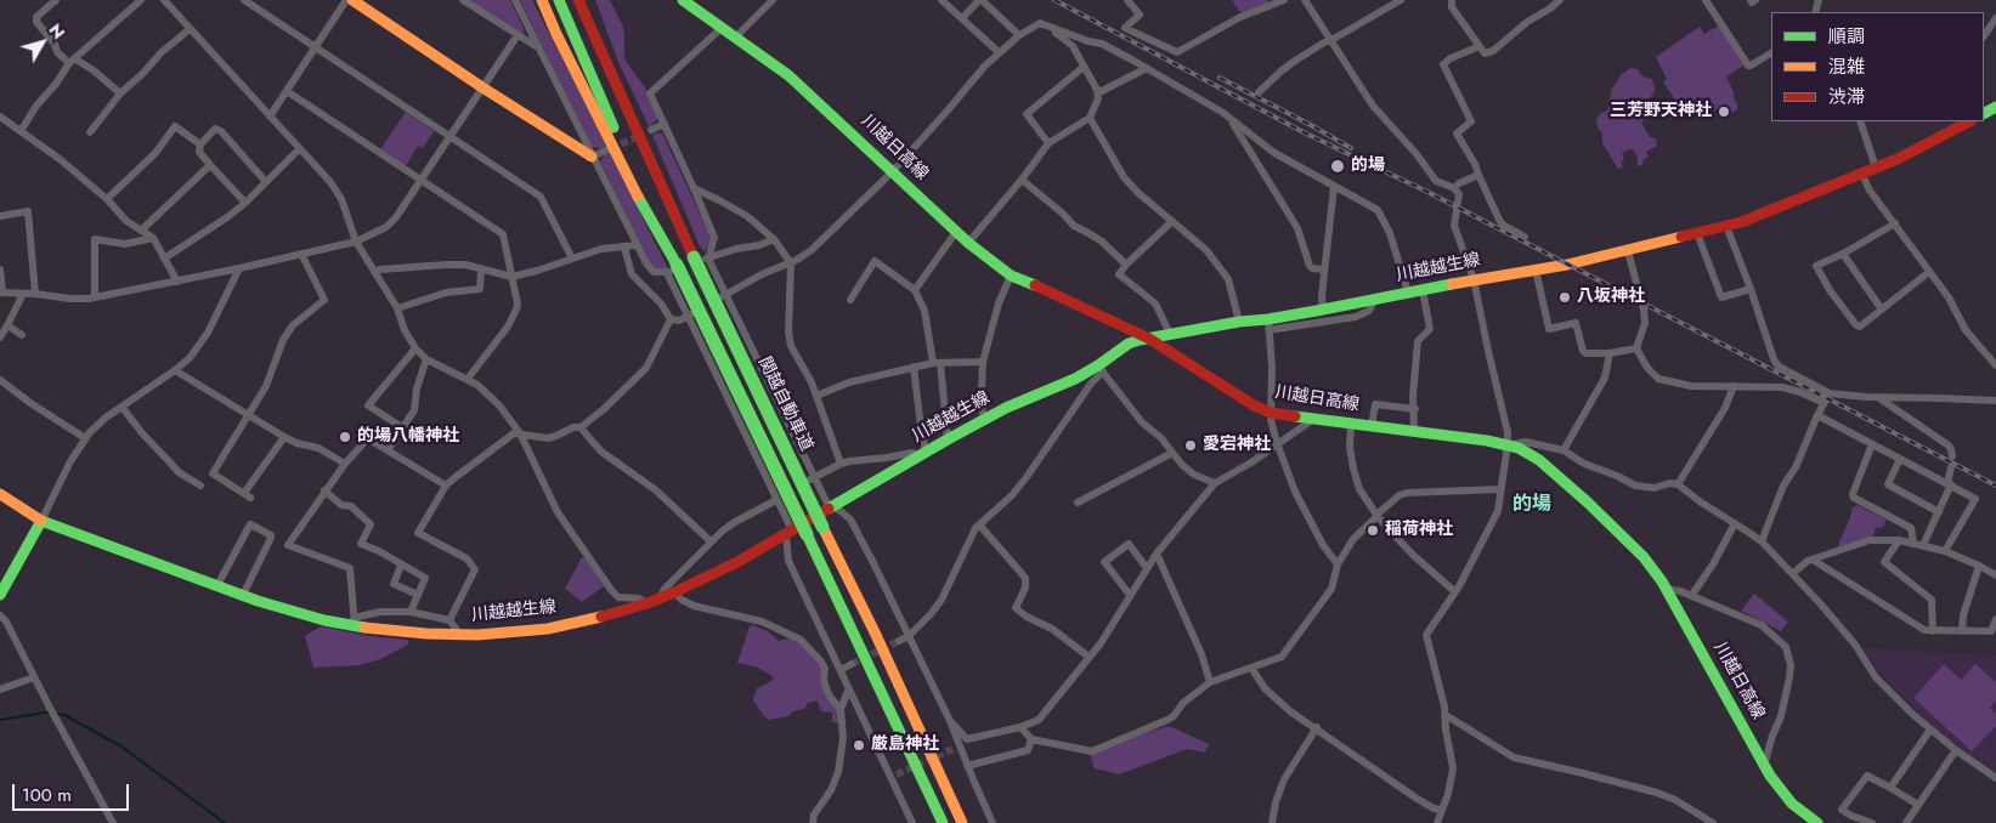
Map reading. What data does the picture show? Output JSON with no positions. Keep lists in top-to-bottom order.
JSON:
{
  "streets": {
    "main road": ["川越日高線", "川越越生線", "関越自動車道"]
  },
  "crossings": [
    ["川越日高線", "川越越生線"]
  ],
  "districts": ["的場"],
  "places": [
    "三芳野天神社",
    "的場",
    "八坂神社",
    "的場八幡神社",
    "愛宕神社",
    "稲荷神社",
    "厳島神社"
  ],
  "legend": ["順調", "混雑", "渋滞"],
  "scale_bar": "100 m",
  "north": "top right"
}
